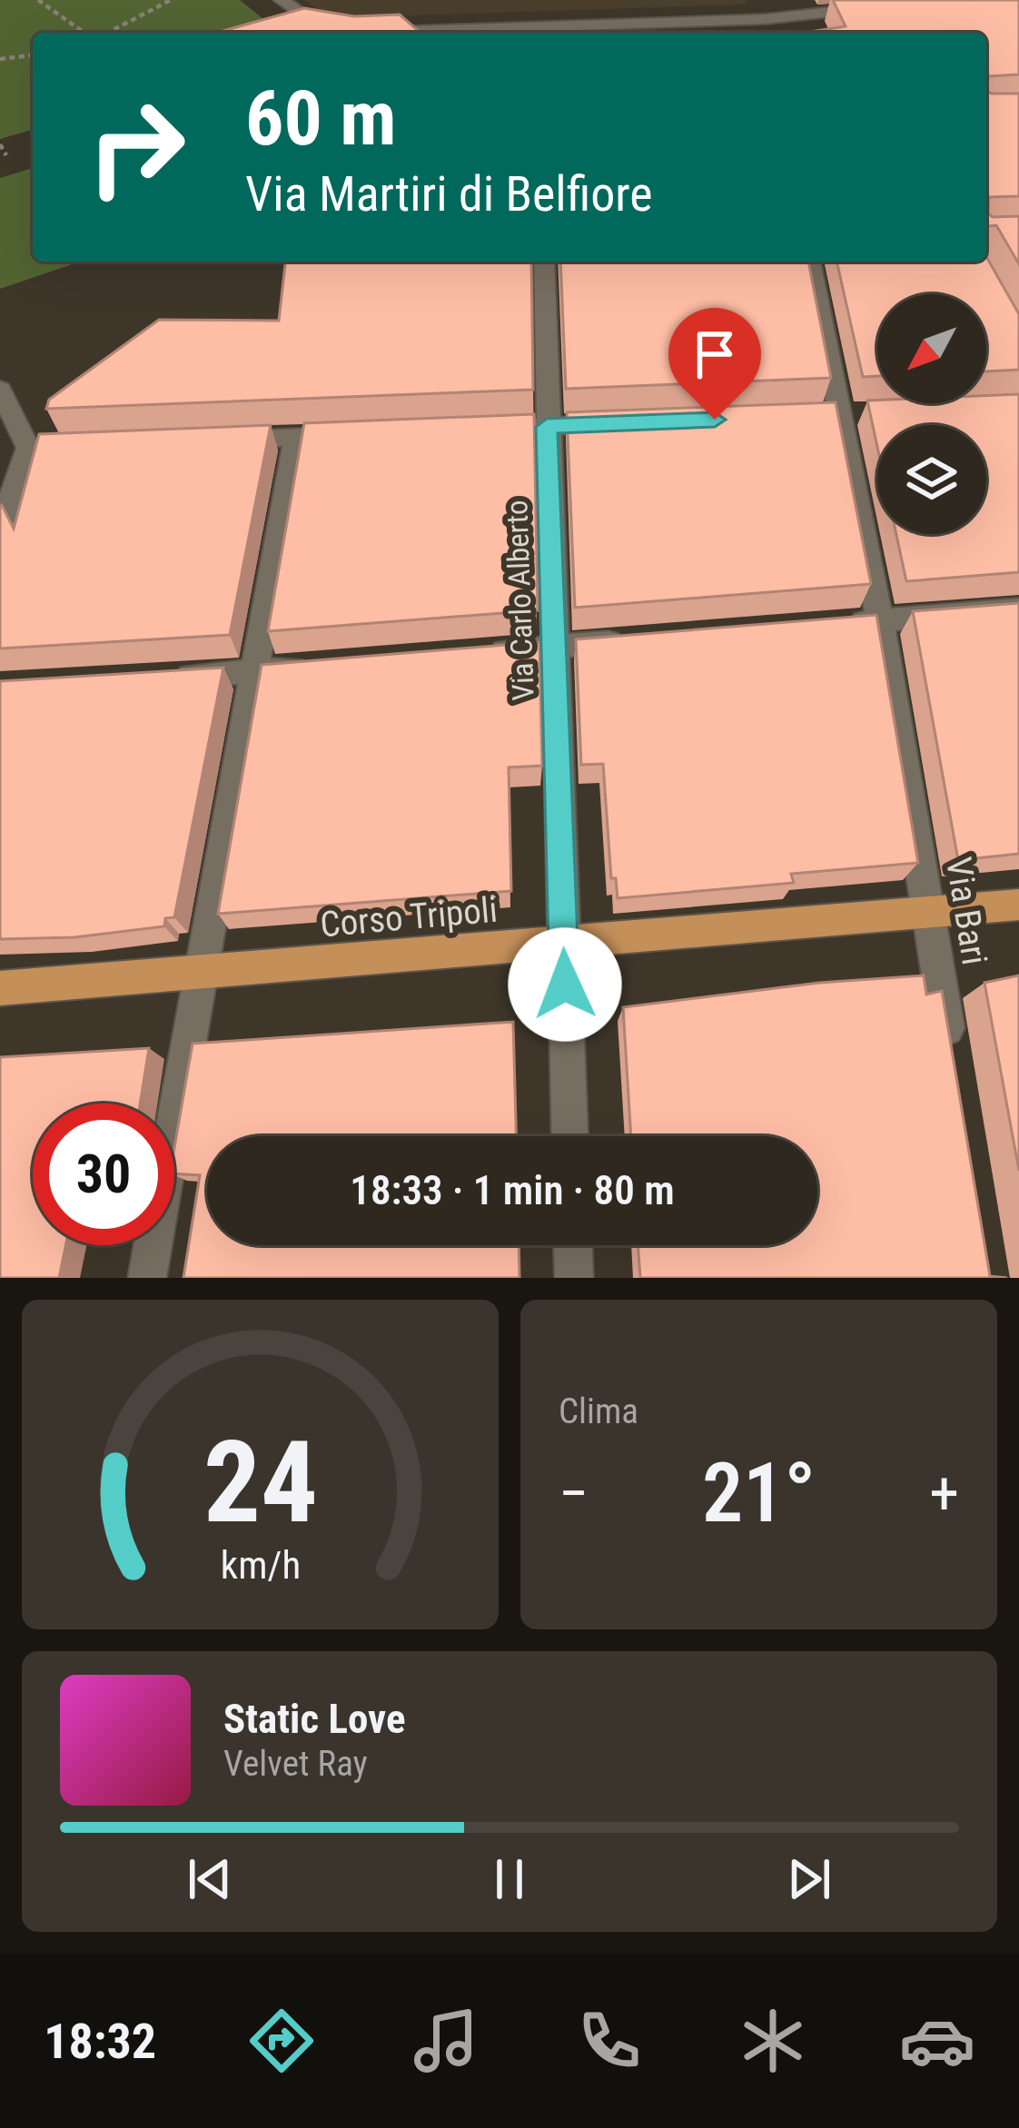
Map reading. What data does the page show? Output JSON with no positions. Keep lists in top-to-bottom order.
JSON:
{
  "streets": {
    "main road": ["Corso Tripoli"],
    "street": ["Via Carlo Alberto", "Via Bari"]
  },
  "crossings": [
    ["Via Carlo Alberto", "Corso Tripoli"],
    ["Via Bari", "Corso Tripoli"]
  ],
  "north": "bottom left",
  "page": {
    "turn": ["60 m", "Via Martiri di Belfiore"],
    "limit": "30",
    "trip": "18:33 · 1 min · 80 m",
    "tile": "Clima",
    "heat": ["−", "21°", "+"],
    "song": ["Static Love", "Velvet Ray"],
    "tabs": "18:32",
    "gauge": ["24", "km/h"]
  }
}
